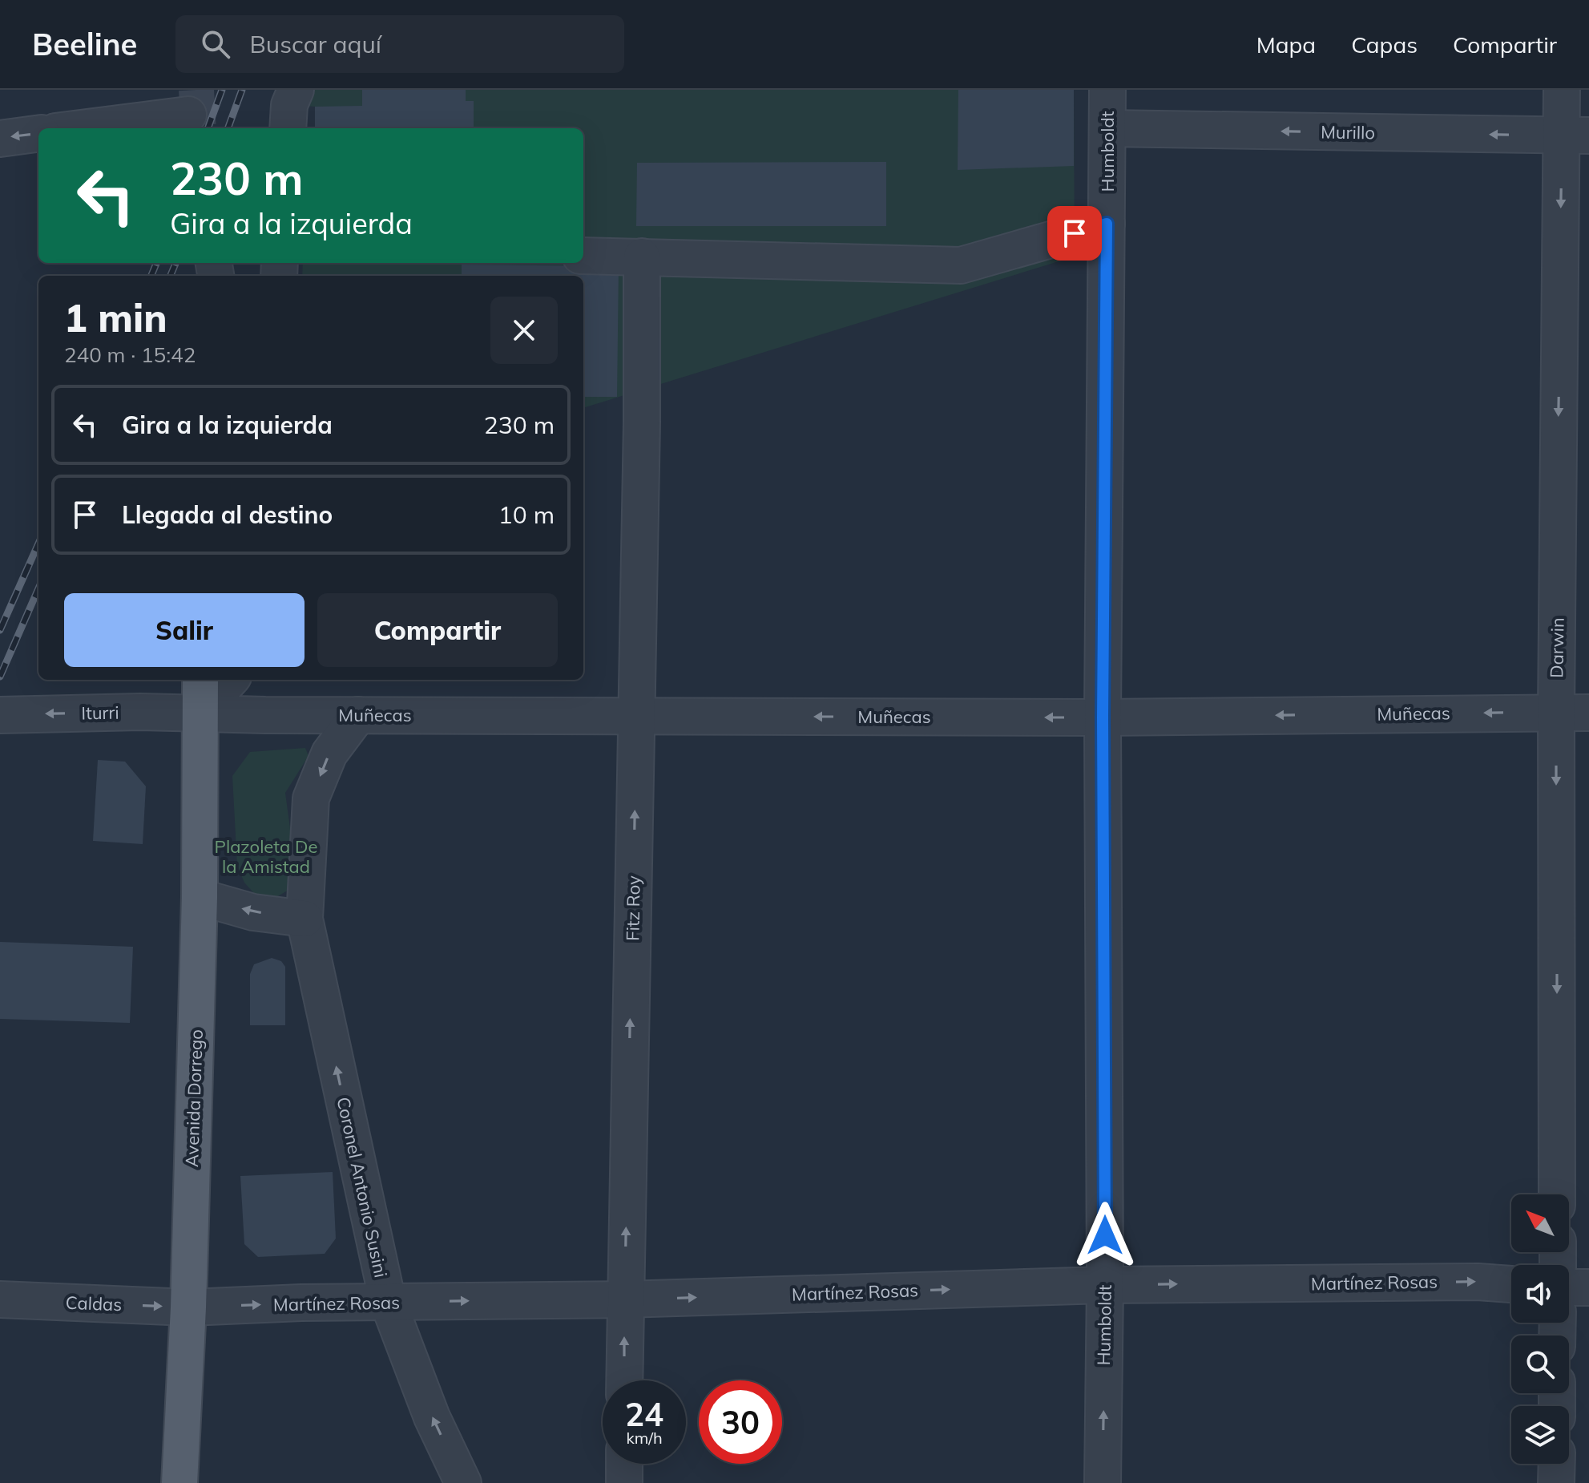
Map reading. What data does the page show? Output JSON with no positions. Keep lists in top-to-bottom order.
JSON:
{
  "streets": {
    "main road": ["Avenida Dorrego"],
    "street": [
      "Murillo",
      "Humboldt",
      "Darwin",
      "Iturri",
      "Muñecas",
      "Fitz Roy",
      "Coronel Antonio Susini",
      "Martínez Rosas",
      "Caldas"
    ]
  },
  "crossings": [
    ["Murillo", "Humboldt"],
    ["Murillo", "Darwin"],
    ["Humboldt", "Muñecas"],
    ["Humboldt", "Martínez Rosas"],
    ["Darwin", "Muñecas"],
    ["Iturri", "Muñecas"],
    ["Iturri", "Avenida Dorrego"],
    ["Muñecas", "Fitz Roy"],
    ["Muñecas", "Avenida Dorrego"],
    ["Muñecas", "Coronel Antonio Susini"],
    ["Fitz Roy", "Martínez Rosas"],
    ["Avenida Dorrego", "Martínez Rosas"],
    ["Avenida Dorrego", "Caldas"],
    ["Coronel Antonio Susini", "Martínez Rosas"],
    ["Martínez Rosas", "Caldas"]
  ],
  "one_way": [
    "Murillo",
    "Darwin",
    "Iturri",
    "Muñecas",
    "Fitz Roy",
    "Martínez Rosas",
    "Caldas"
  ],
  "parks": ["Plazoleta De la Amistad"],
  "north": "top left",
  "page": {
    "header": "Beeline",
    "search": "Buscar aquí",
    "nav": ["Mapa", "Capas", "Compartir"],
    "turn": ["230 m", "Gira a la izquierda"],
    "heading": ["1 min", "240 m · 15:42"],
    "list": [
      {
        "name": "Gira a la izquierda",
        "value": "230 m"
      },
      {
        "name": "Llegada al destino",
        "value": "10 m"
      }
    ],
    "buttons": ["Salir", "Compartir"],
    "speed": "24 km/h",
    "limit": "30"
  }
}
